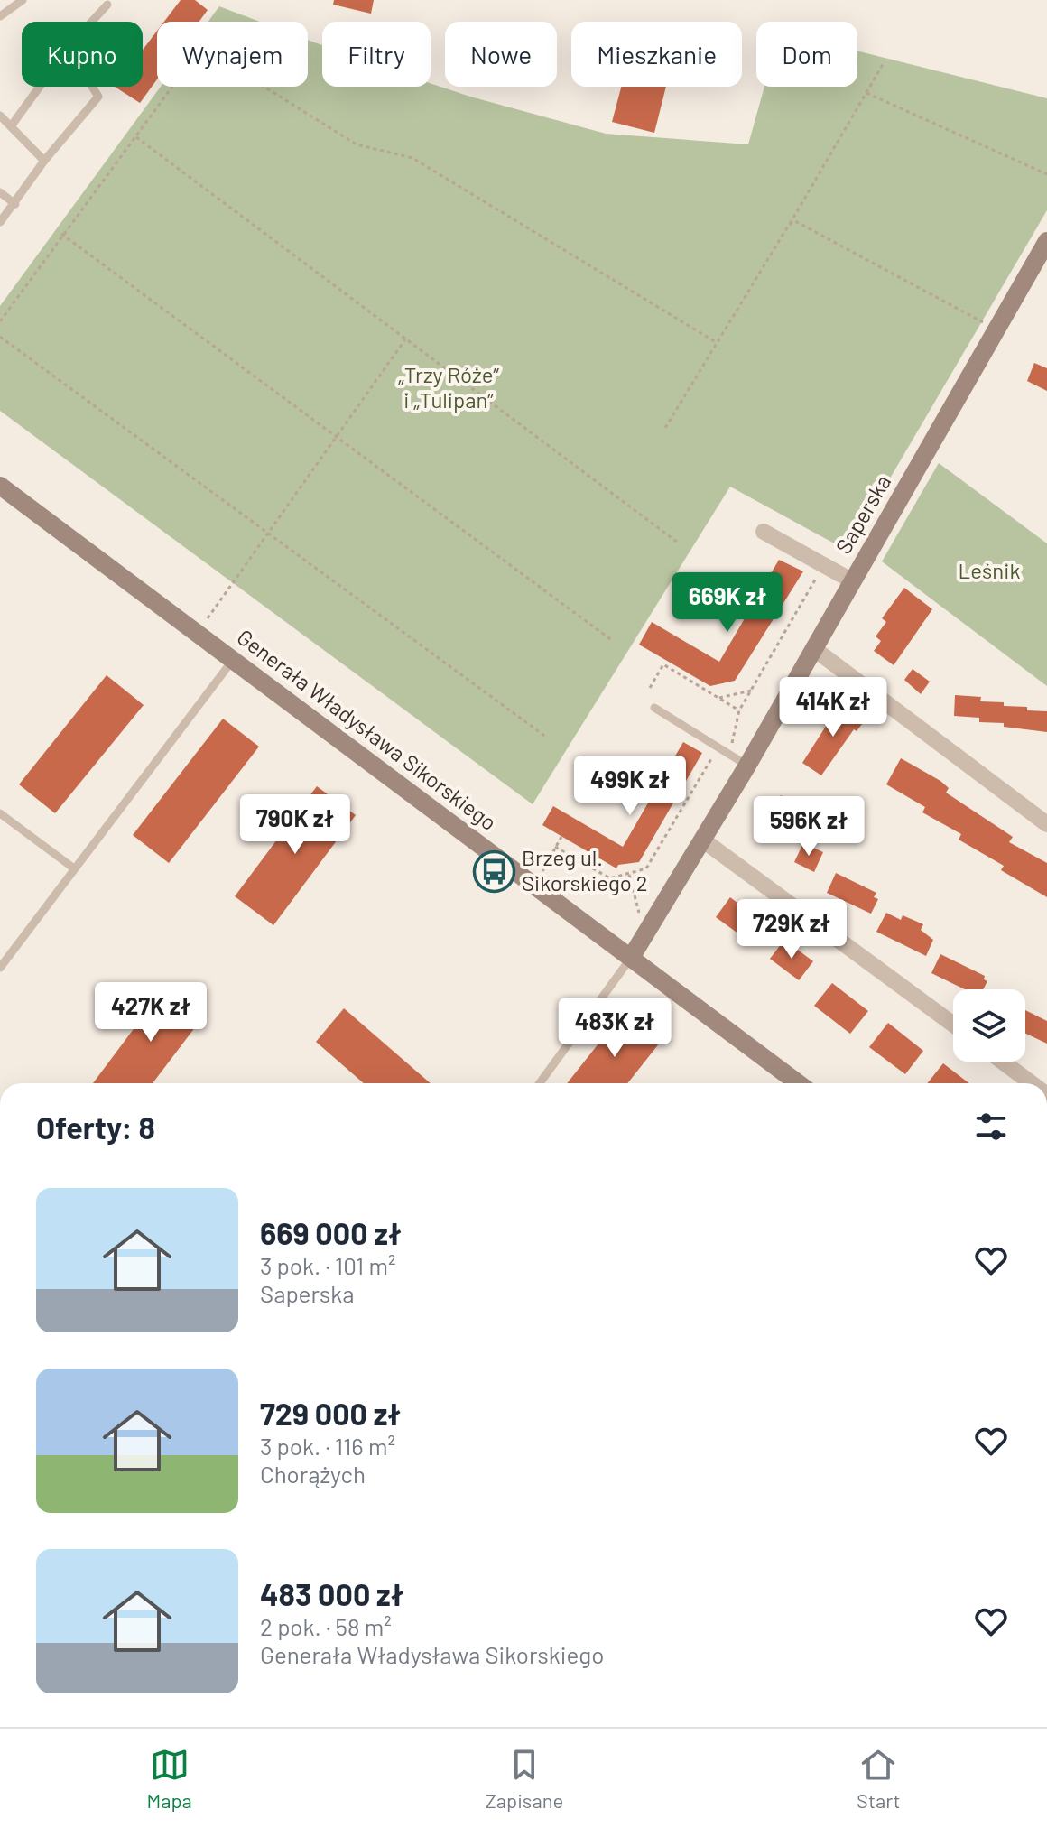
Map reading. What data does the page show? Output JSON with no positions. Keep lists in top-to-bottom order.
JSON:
{
  "streets": {
    "main road": ["Saperska", "Generała Władysława Sikorskiego"]
  },
  "crossings": [
    ["Saperska", "Generała Władysława Sikorskiego"]
  ],
  "parks": ["„Trzy Róże” i „Tulipan”", "Leśnik"],
  "places": {
    "bus stop": ["Brzeg ul. Sikorskiego 2"]
  },
  "page": {
    "chip": [
      "Kupno",
      "Wynajem",
      "Filtry",
      "Nowe",
      "Mieszkanie",
      "Dom"
    ],
    "price": [
      "669K zł",
      "414K zł",
      "499K zł",
      "790K zł",
      "596K zł",
      "729K zł",
      "427K zł",
      "483K zł"
    ],
    "heading": "Oferty: 8",
    "list": [
      {
        "name": "669 000 zł",
        "note": "3 pok. · 101 m² · Saperska"
      },
      {
        "name": "729 000 zł",
        "note": "3 pok. · 116 m² · Chorążych"
      },
      {
        "name": "483 000 zł",
        "note": "2 pok. · 58 m² · Generała Władysława Sikorskiego"
      }
    ],
    "tabs": ["Mapa", "Zapisane", "Start"]
  }
}
